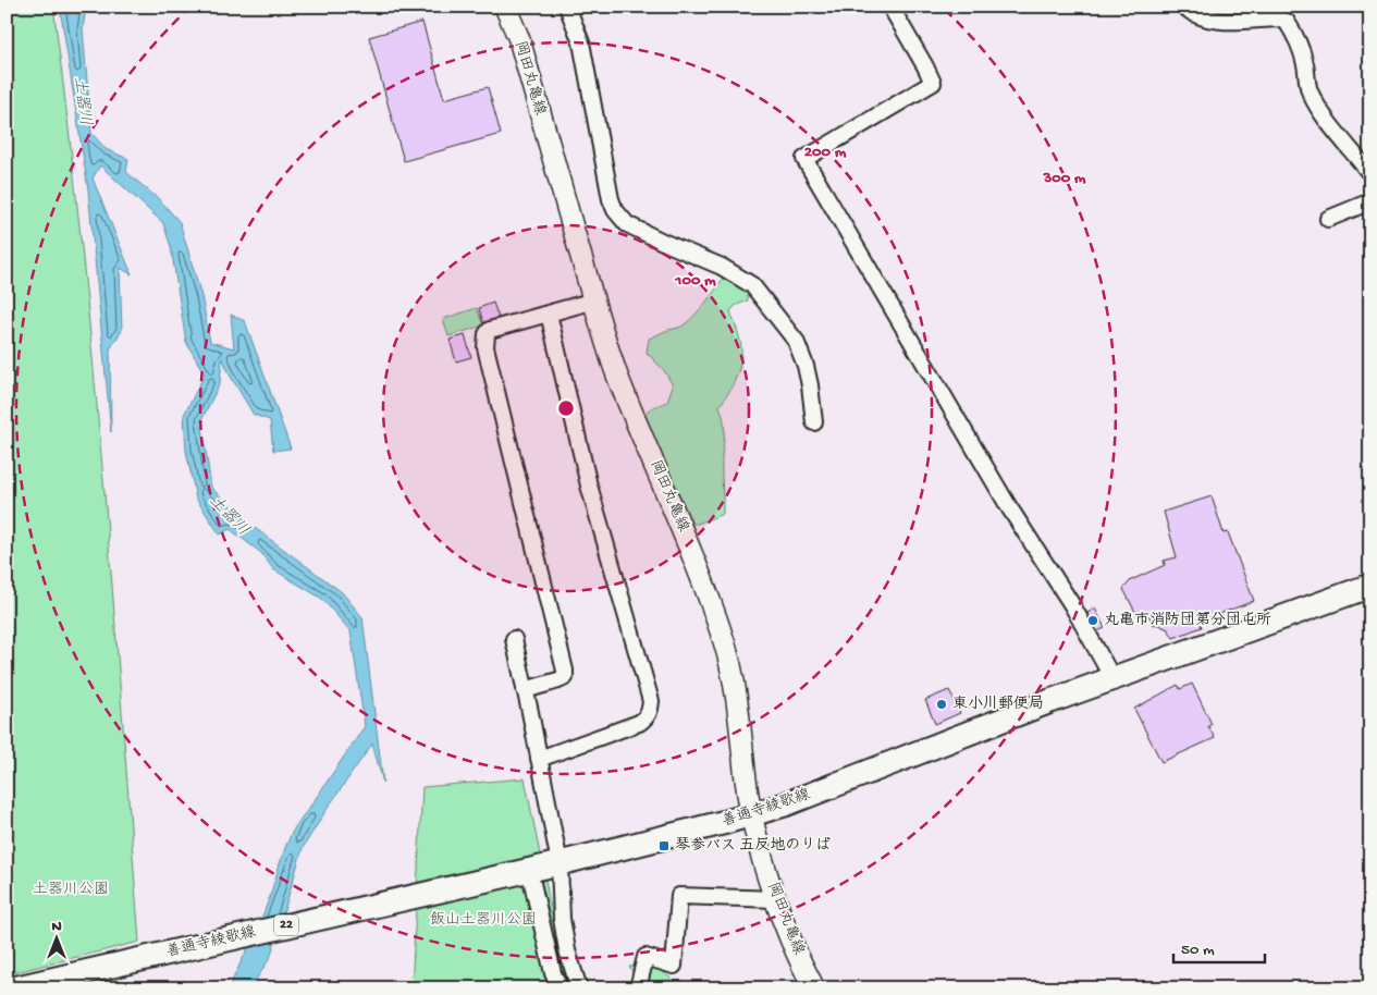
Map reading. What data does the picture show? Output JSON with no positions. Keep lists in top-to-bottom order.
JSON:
{
  "streets": {
    "main road": ["岡田丸亀線", "善通寺綾歌線", "22"]
  },
  "crossings": [
    ["岡田丸亀線", "善通寺綾歌線"]
  ],
  "water": ["土器川"],
  "parks": ["土器川公園", "飯山土器川公園"],
  "places": {
    "other": ["丸亀市消防団第分団屯所", "東小川郵便局"],
    "transit": ["琴参バス 五反地のりば"]
  },
  "scale_bar": "50 m",
  "north": "top",
  "rings": ["200 m", "300 m", "100 m"]
}
